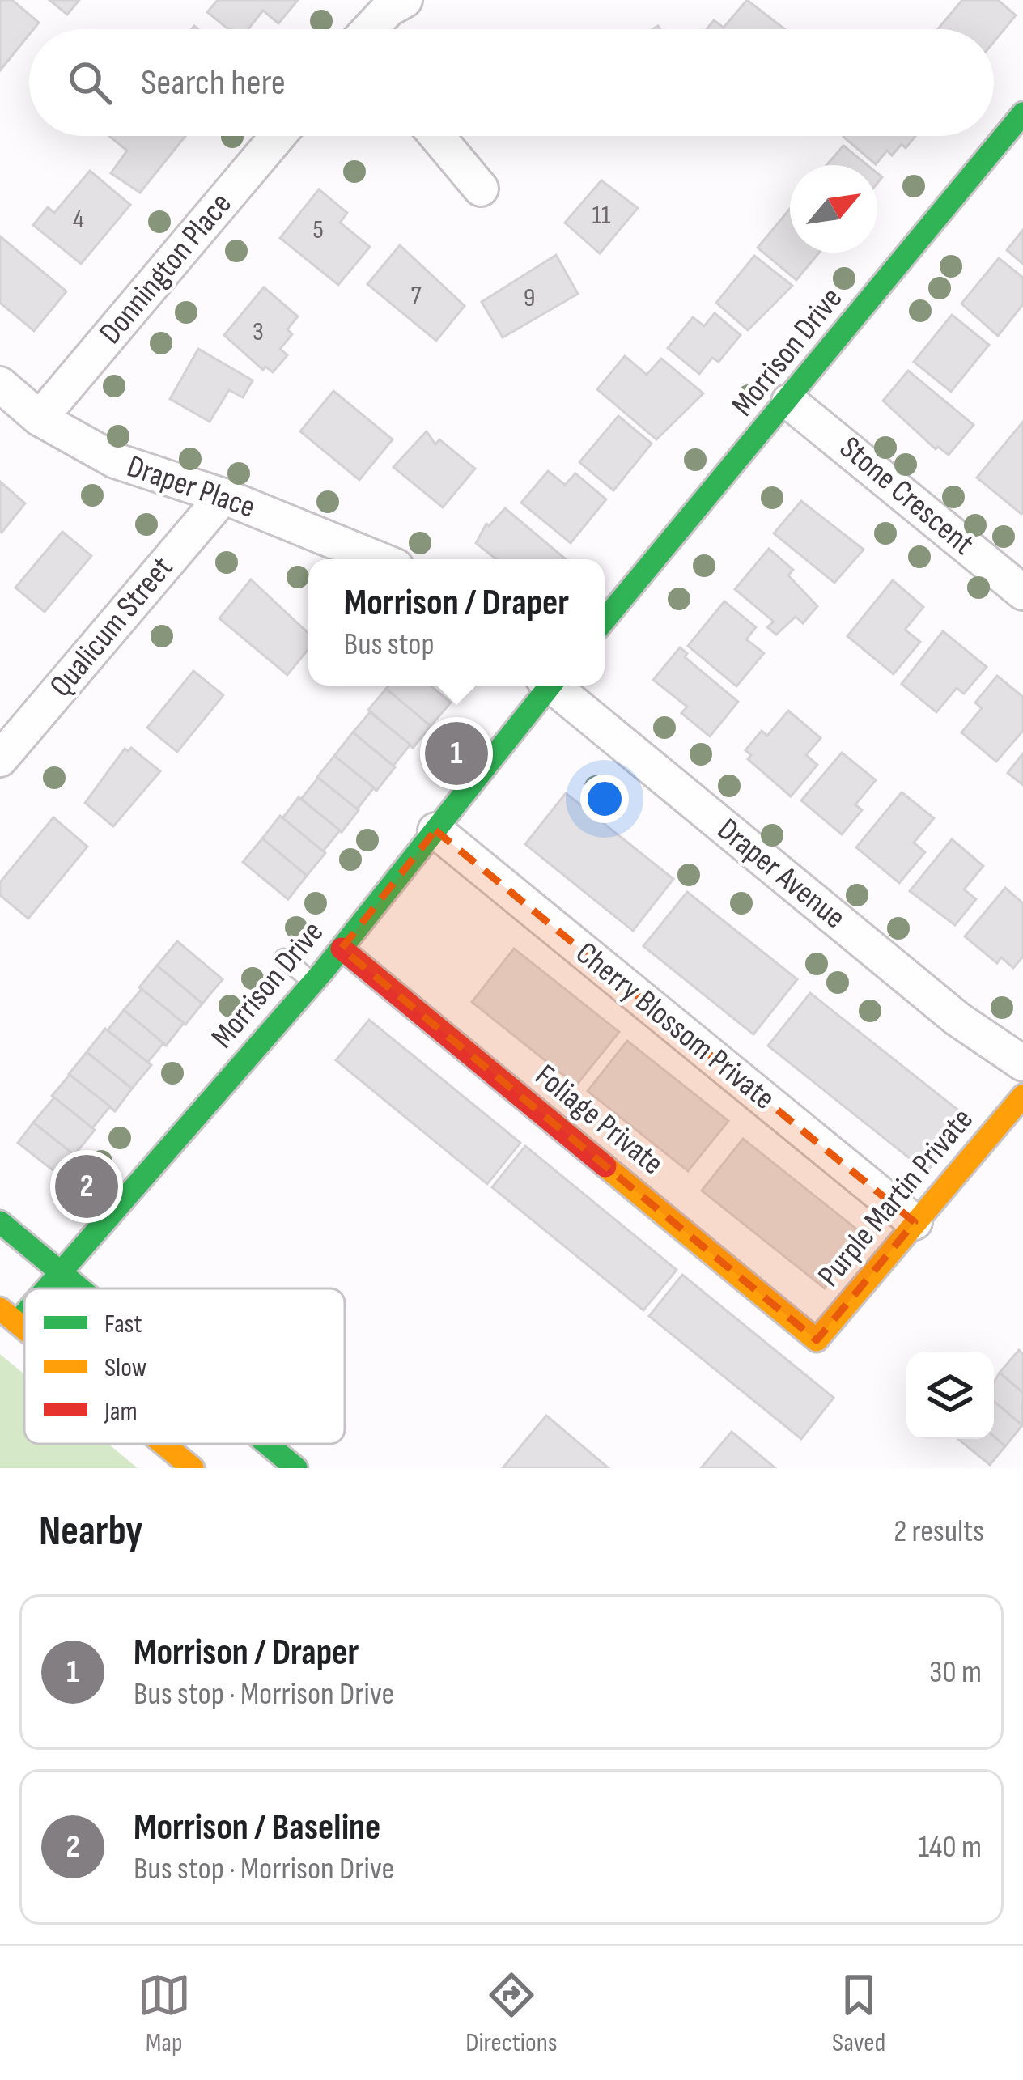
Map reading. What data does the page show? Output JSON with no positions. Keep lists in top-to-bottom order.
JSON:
{
  "streets": {
    "street": [
      "Donnington Place",
      "Morrison Drive",
      "Draper Place",
      "Stone Crescent",
      "Qualicum Street",
      "Draper Avenue",
      "Cherry Blossom Private",
      "Foliage Private",
      "Purple Martin Private"
    ]
  },
  "crossings": [
    ["Donnington Place", "Draper Place"],
    ["Morrison Drive", "Stone Crescent"],
    ["Morrison Drive", "Cherry Blossom Private"],
    ["Morrison Drive", "Foliage Private"],
    ["Draper Place", "Qualicum Street"],
    ["Cherry Blossom Private", "Purple Martin Private"],
    ["Foliage Private", "Purple Martin Private"]
  ],
  "house_numbers": [
    "11",
    "4",
    "5",
    "7",
    "9",
    "3"
  ],
  "legend": ["Fast", "Slow", "Jam"],
  "north": "top right",
  "page": {
    "search": "Search here",
    "popup": ["Morrison / Draper", "Bus stop"],
    "pins": ["1", "2"],
    "heading": ["Nearby", "2 results"],
    "list": [
      {
        "mark": "1",
        "name": "Morrison / Draper",
        "note": "Bus stop · Morrison Drive",
        "value": "30 m"
      },
      {
        "mark": "2",
        "name": "Morrison / Baseline",
        "note": "Bus stop · Morrison Drive",
        "value": "140 m"
      }
    ],
    "nav": ["Map", "Directions", "Saved"]
  }
}
